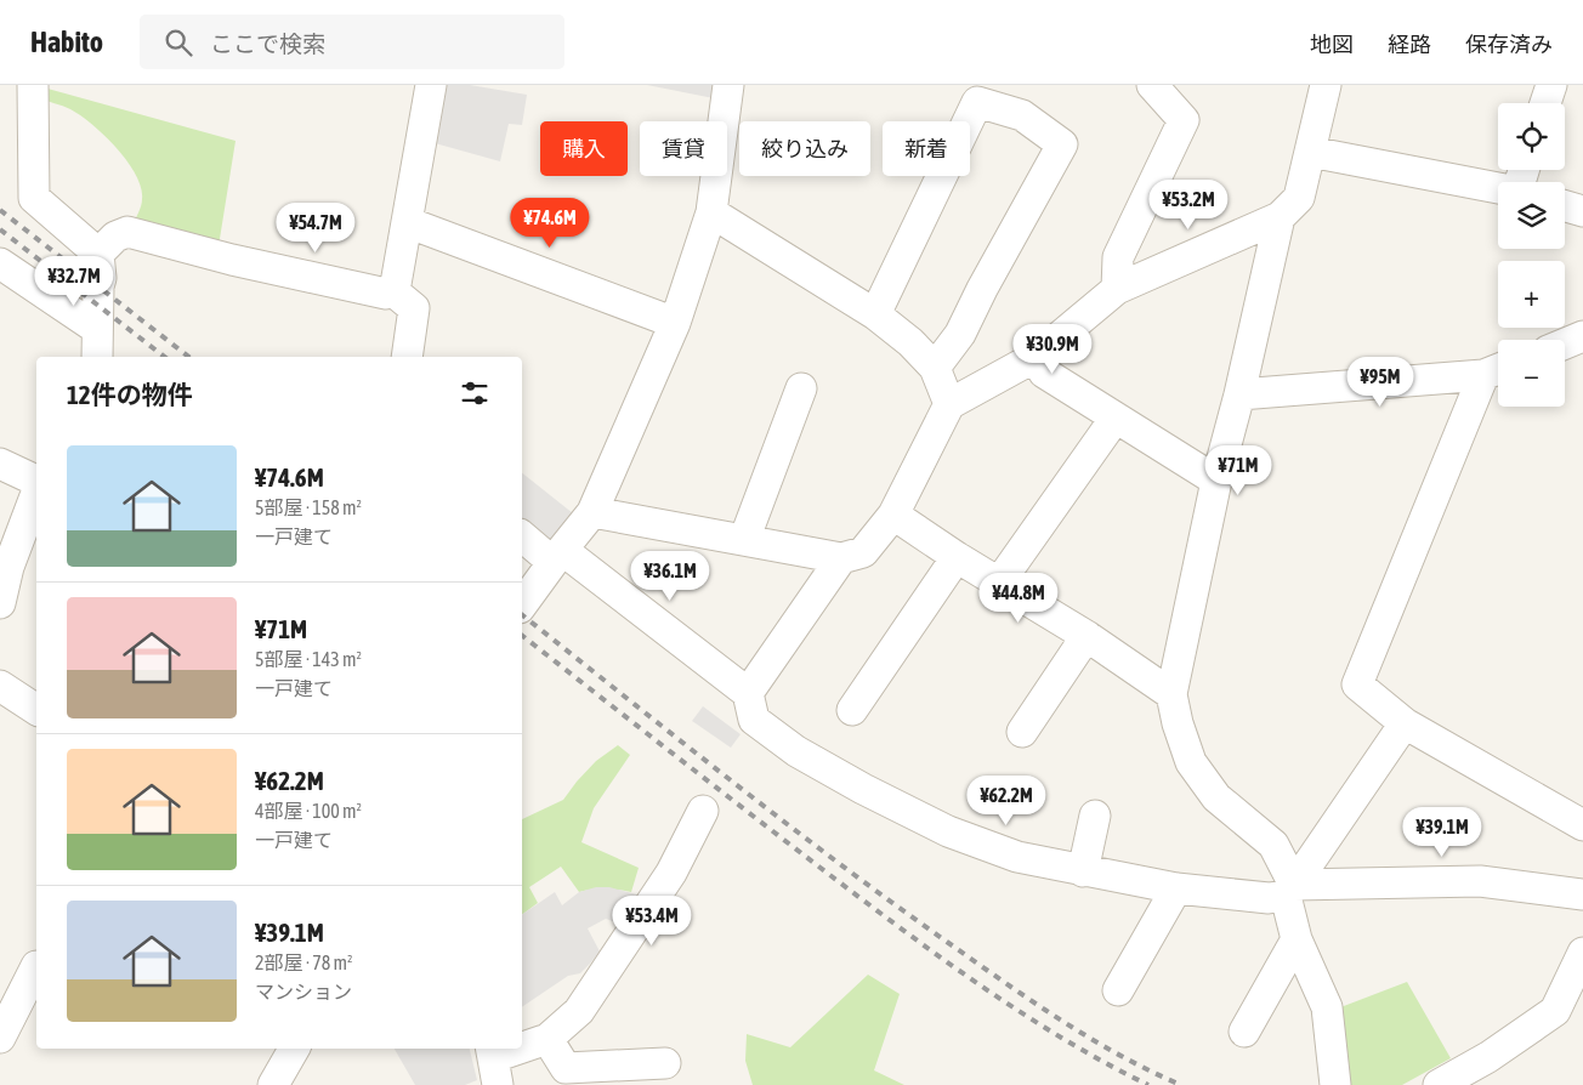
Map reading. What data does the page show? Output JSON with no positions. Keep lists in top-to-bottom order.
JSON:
{
  "page": {
    "header": "Habito",
    "search": "ここで検索",
    "nav": ["地図", "経路", "保存済み"],
    "map_buttons": ["+", "−"],
    "chip": [
      "購入",
      "賃貸",
      "絞り込み",
      "新着"
    ],
    "price": [
      "¥53.2M",
      "¥74.6M",
      "¥54.7M",
      "¥32.7M",
      "¥30.9M",
      "¥95M",
      "¥71M",
      "¥36.1M",
      "¥44.8M",
      "¥62.2M",
      "¥39.1M",
      "¥53.4M"
    ],
    "heading": "12件の物件",
    "list": [
      {
        "name": "¥74.6M",
        "note": "5部屋 · 158 m² · 一戸建て"
      },
      {
        "name": "¥71M",
        "note": "5部屋 · 143 m² · 一戸建て"
      },
      {
        "name": "¥62.2M",
        "note": "4部屋 · 100 m² · 一戸建て"
      },
      {
        "name": "¥39.1M",
        "note": "2部屋 · 78 m² · マンション"
      }
    ]
  }
}
